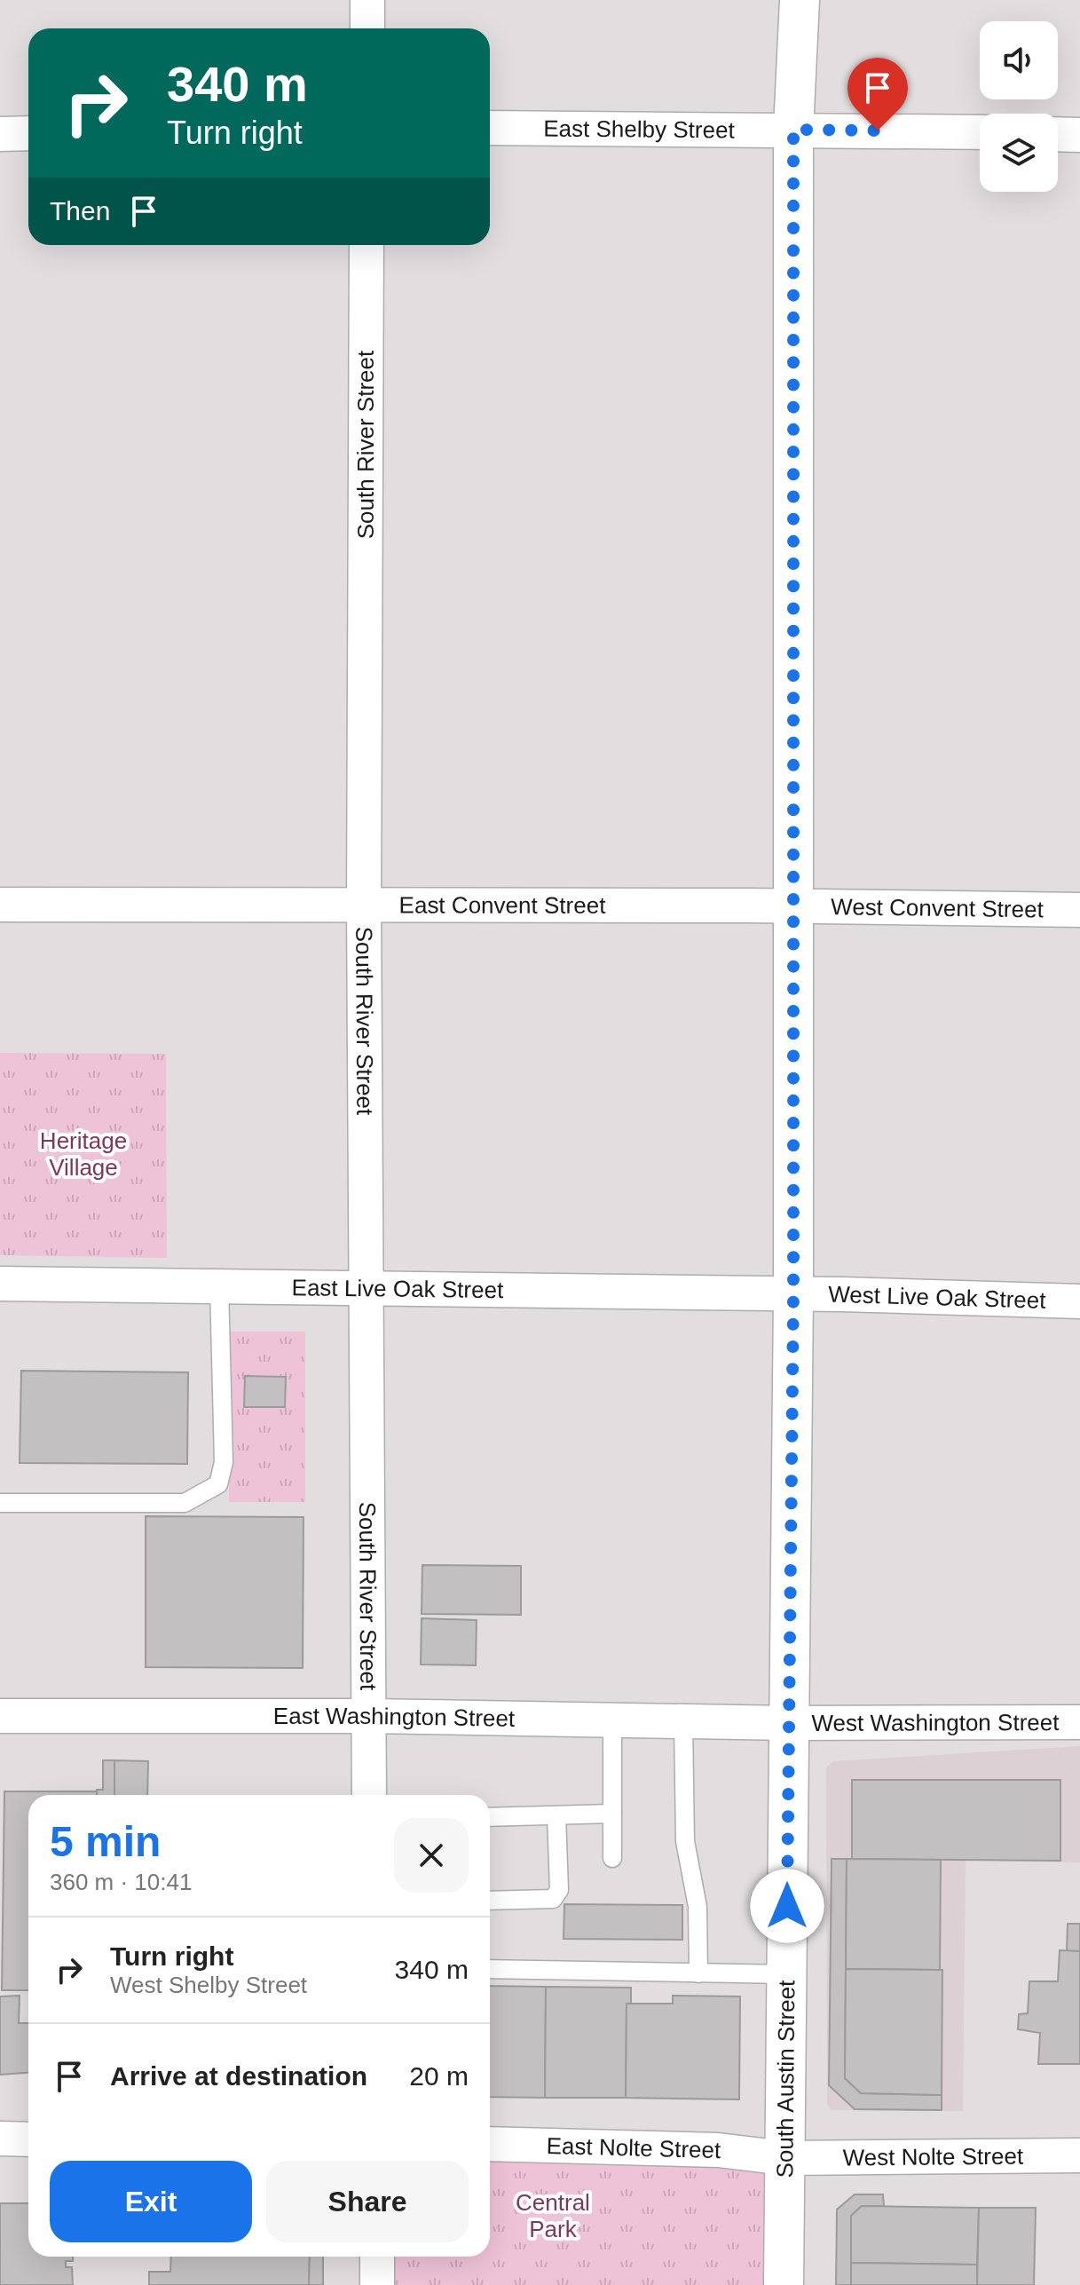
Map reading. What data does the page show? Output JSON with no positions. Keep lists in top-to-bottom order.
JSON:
{
  "streets": {
    "main road": ["South Austin Street"],
    "street": [
      "East Shelby Street",
      "South River Street",
      "East Convent Street",
      "West Convent Street",
      "East Live Oak Street",
      "West Live Oak Street",
      "East Washington Street",
      "West Washington Street",
      "East Nolte Street",
      "West Nolte Street"
    ]
  },
  "crossings": [
    ["East Shelby Street", "South Austin Street"],
    ["South River Street", "East Convent Street"],
    ["South River Street", "East Live Oak Street"],
    ["South River Street", "East Washington Street"],
    ["East Convent Street", "West Convent Street"],
    ["East Convent Street", "South Austin Street"],
    ["West Convent Street", "South Austin Street"],
    ["East Live Oak Street", "West Live Oak Street"],
    ["East Live Oak Street", "South Austin Street"],
    ["West Live Oak Street", "South Austin Street"],
    ["East Washington Street", "West Washington Street"],
    ["East Washington Street", "South Austin Street"],
    ["West Washington Street", "South Austin Street"],
    ["South Austin Street", "East Nolte Street"],
    ["South Austin Street", "West Nolte Street"],
    ["East Nolte Street", "West Nolte Street"]
  ],
  "parks": ["Heritage Village", "Central Park"],
  "page": {
    "turn": ["340 m", "Turn right"],
    "then": "Then",
    "heading": ["5 min", "360 m · 10:41"],
    "list": [
      {
        "name": "Turn right",
        "note": "West Shelby Street",
        "value": "340 m"
      },
      {
        "name": "Arrive at destination",
        "value": "20 m"
      }
    ],
    "buttons": ["Exit", "Share"]
  }
}
